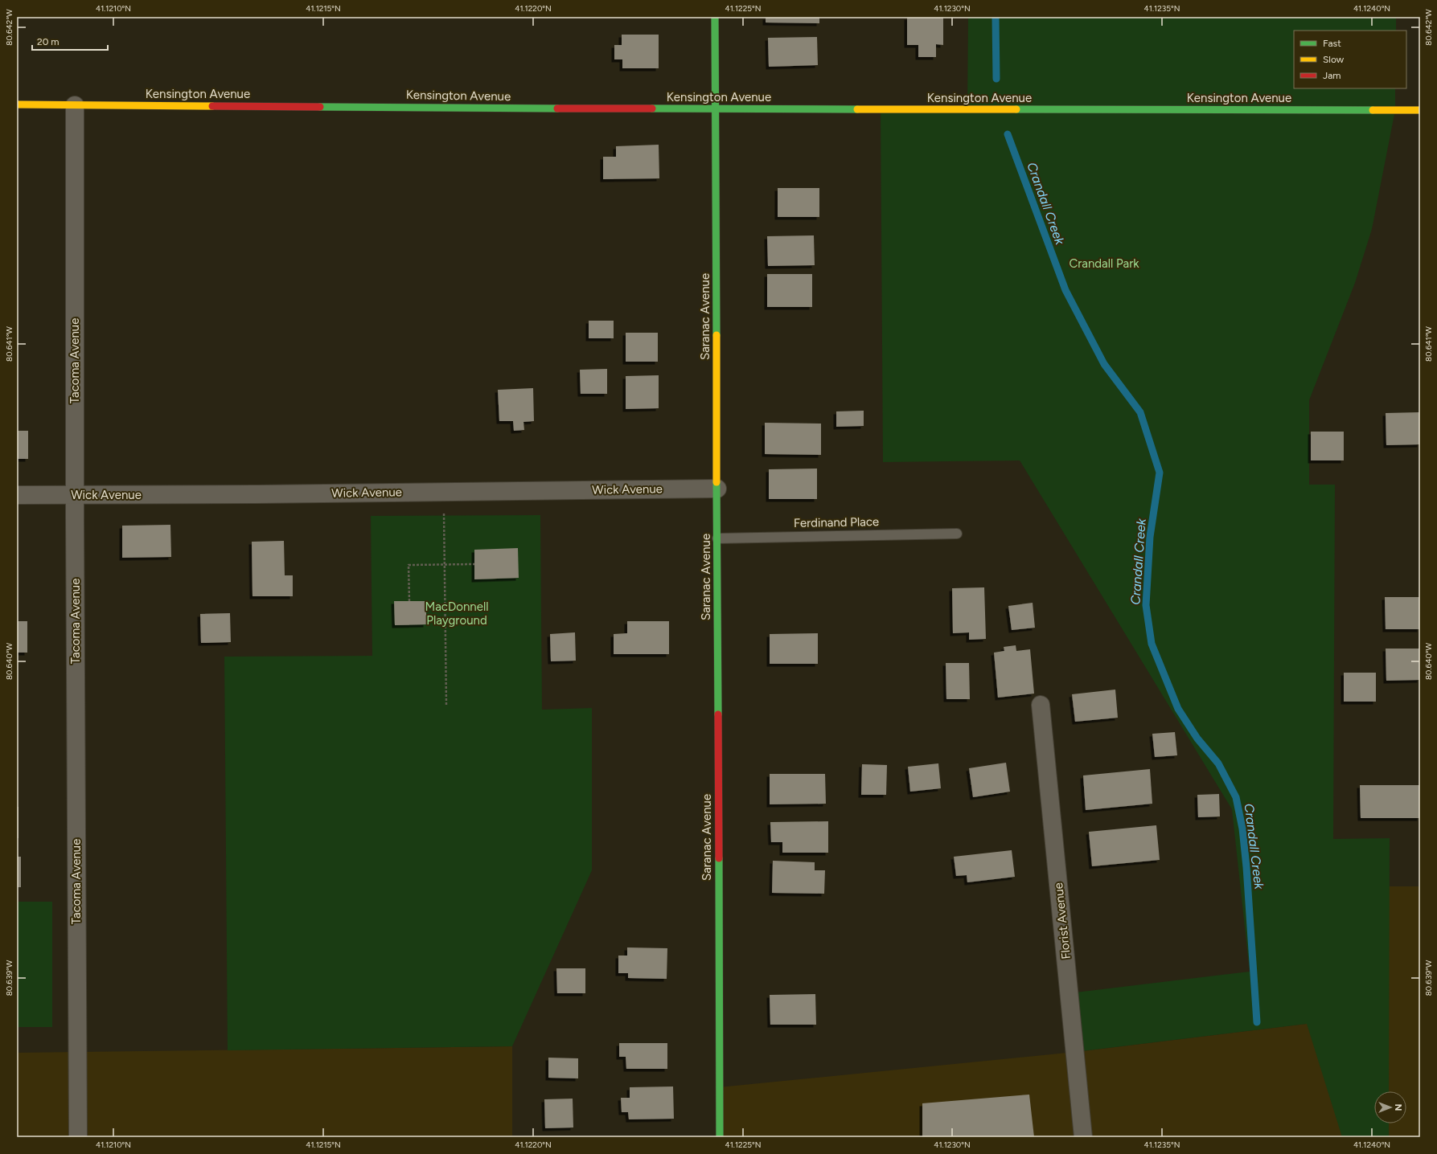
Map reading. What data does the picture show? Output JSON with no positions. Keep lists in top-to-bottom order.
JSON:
{
  "streets": {
    "street": [
      "Kensington Avenue",
      "Saranac Avenue",
      "Tacoma Avenue",
      "Wick Avenue",
      "Florist Avenue"
    ],
    "lane": ["Ferdinand Place"]
  },
  "crossings": [
    ["Kensington Avenue", "Saranac Avenue"],
    ["Kensington Avenue", "Tacoma Avenue"],
    ["Saranac Avenue", "Wick Avenue"],
    ["Saranac Avenue", "Ferdinand Place"],
    ["Tacoma Avenue", "Wick Avenue"]
  ],
  "water": ["Crandall Creek"],
  "parks": ["Crandall Park", "MacDonnell Playground"],
  "legend": ["Fast", "Slow", "Jam"],
  "scale_bar": "20 m",
  "north": "right",
  "coordinates": [
    "41.1210°N",
    "41.1215°N",
    "41.1220°N",
    "41.1225°N",
    "41.1230°N",
    "41.1235°N",
    "41.1240°N",
    "80.642°W",
    "80.641°W",
    "80.640°W",
    "80.639°W"
  ]
}
